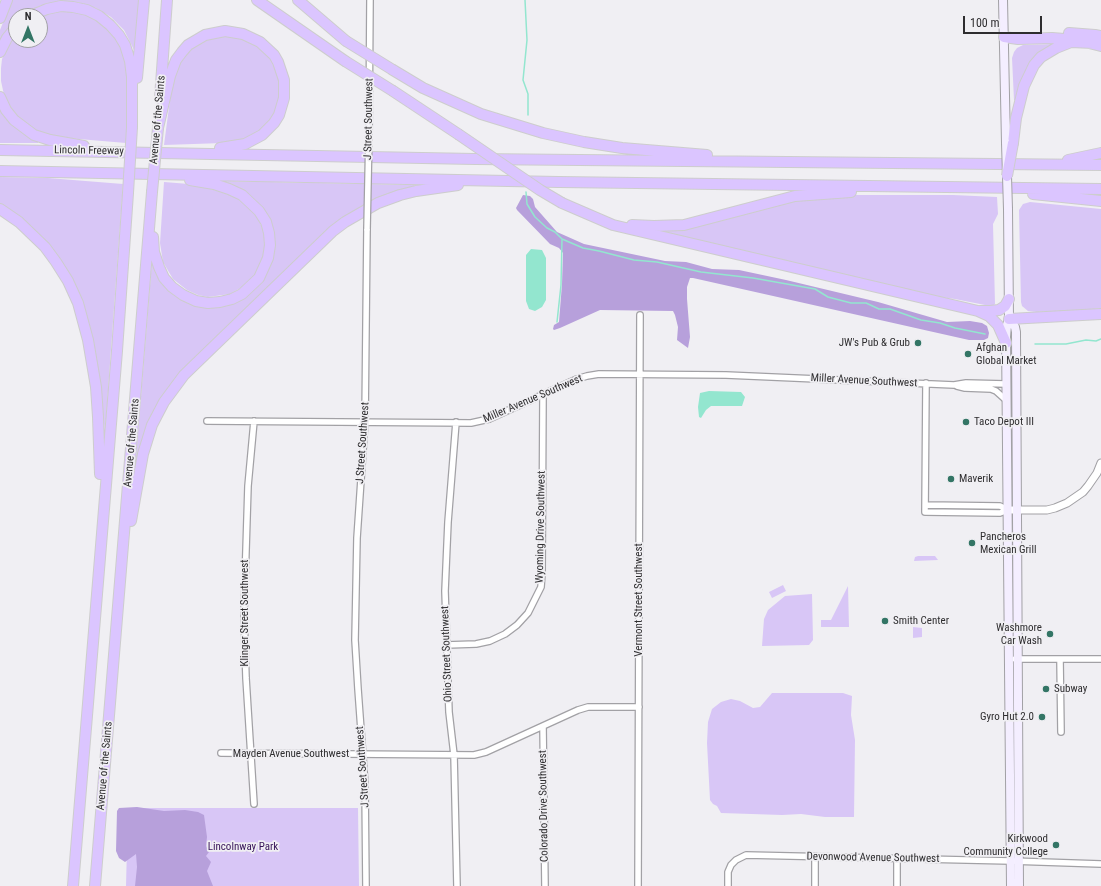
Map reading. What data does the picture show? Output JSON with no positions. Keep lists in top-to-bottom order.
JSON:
{
  "streets": {
    "highway": ["Avenue of the Saints", "Lincoln Freeway"],
    "street": [
      "J Street Southwest",
      "Miller Avenue Southwest",
      "Wyoming Drive Southwest",
      "Vermont Street Southwest",
      "Klinger Street Southwest",
      "Ohio Street Southwest",
      "Mayden Avenue Southwest",
      "Colorado Drive Southwest",
      "Devonwood Avenue Southwest"
    ]
  },
  "crossings": [
    ["J Street Southwest", "Miller Avenue Southwest"],
    ["J Street Southwest", "Mayden Avenue Southwest"],
    ["Miller Avenue Southwest", "Wyoming Drive Southwest"],
    ["Miller Avenue Southwest", "Vermont Street Southwest"],
    ["Miller Avenue Southwest", "Klinger Street Southwest"],
    ["Miller Avenue Southwest", "Ohio Street Southwest"],
    ["Wyoming Drive Southwest", "Ohio Street Southwest"],
    ["Vermont Street Southwest", "Mayden Avenue Southwest"],
    ["Klinger Street Southwest", "Mayden Avenue Southwest"],
    ["Ohio Street Southwest", "Mayden Avenue Southwest"],
    ["Mayden Avenue Southwest", "Colorado Drive Southwest"]
  ],
  "parks": ["Lincolnway Park"],
  "places": [
    "JW's Pub & Grub",
    "Afghan Global Market",
    "Taco Depot III",
    "Maverik",
    "Pancheros Mexican Grill",
    "Smith Center",
    "Washmore Car Wash",
    "Subway",
    "Gyro Hut 2.0",
    "Kirkwood Community College"
  ],
  "scale_bar": "100 m",
  "north": "top"
}
